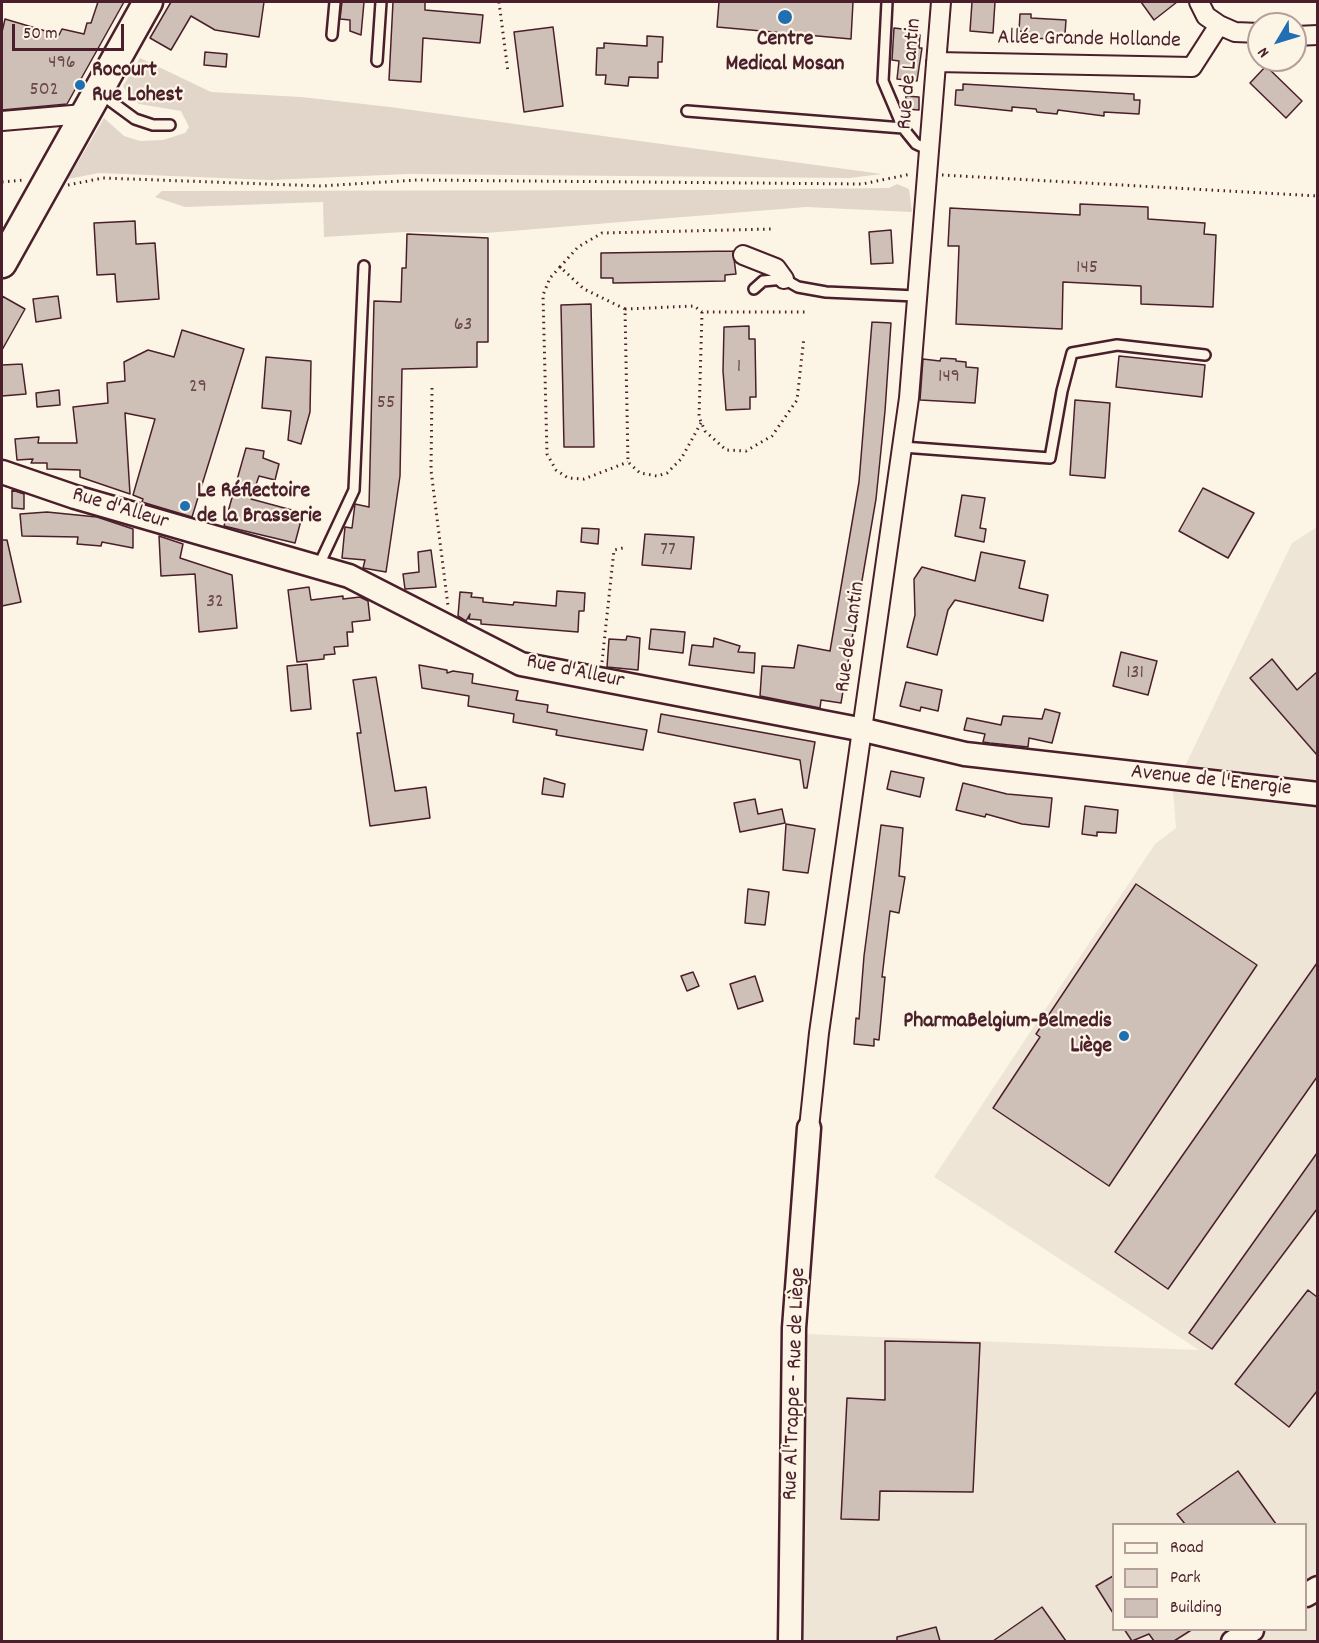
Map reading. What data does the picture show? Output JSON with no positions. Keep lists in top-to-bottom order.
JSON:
{
  "streets": {
    "street": [
      "Allée Grande Hollande",
      "Rue de Lantin",
      "Rue d'Alleur",
      "Avenue de l'Energie",
      "Rue Al'Trappe - Rue de Liège"
    ]
  },
  "crossings": [
    ["Allée Grande Hollande", "Rue de Lantin"],
    ["Rue de Lantin", "Rue d'Alleur"],
    ["Rue de Lantin", "Rue Al'Trappe - Rue de Liège"],
    ["Rue d'Alleur", "Avenue de l'Energie"]
  ],
  "places": [
    "Centre Medical Mosan",
    "Rocourt Rue Lohest",
    "Le Réflectoire de la Brasserie",
    "PharmaBelgium-Belmedis Liège"
  ],
  "house_numbers": [
    "496",
    "502",
    "145",
    "63",
    "1",
    "149",
    "29",
    "55",
    "77",
    "32",
    "131"
  ],
  "legend": ["Road", "Park", "Building"],
  "scale_bar": "50 m",
  "north": "bottom left"
}
